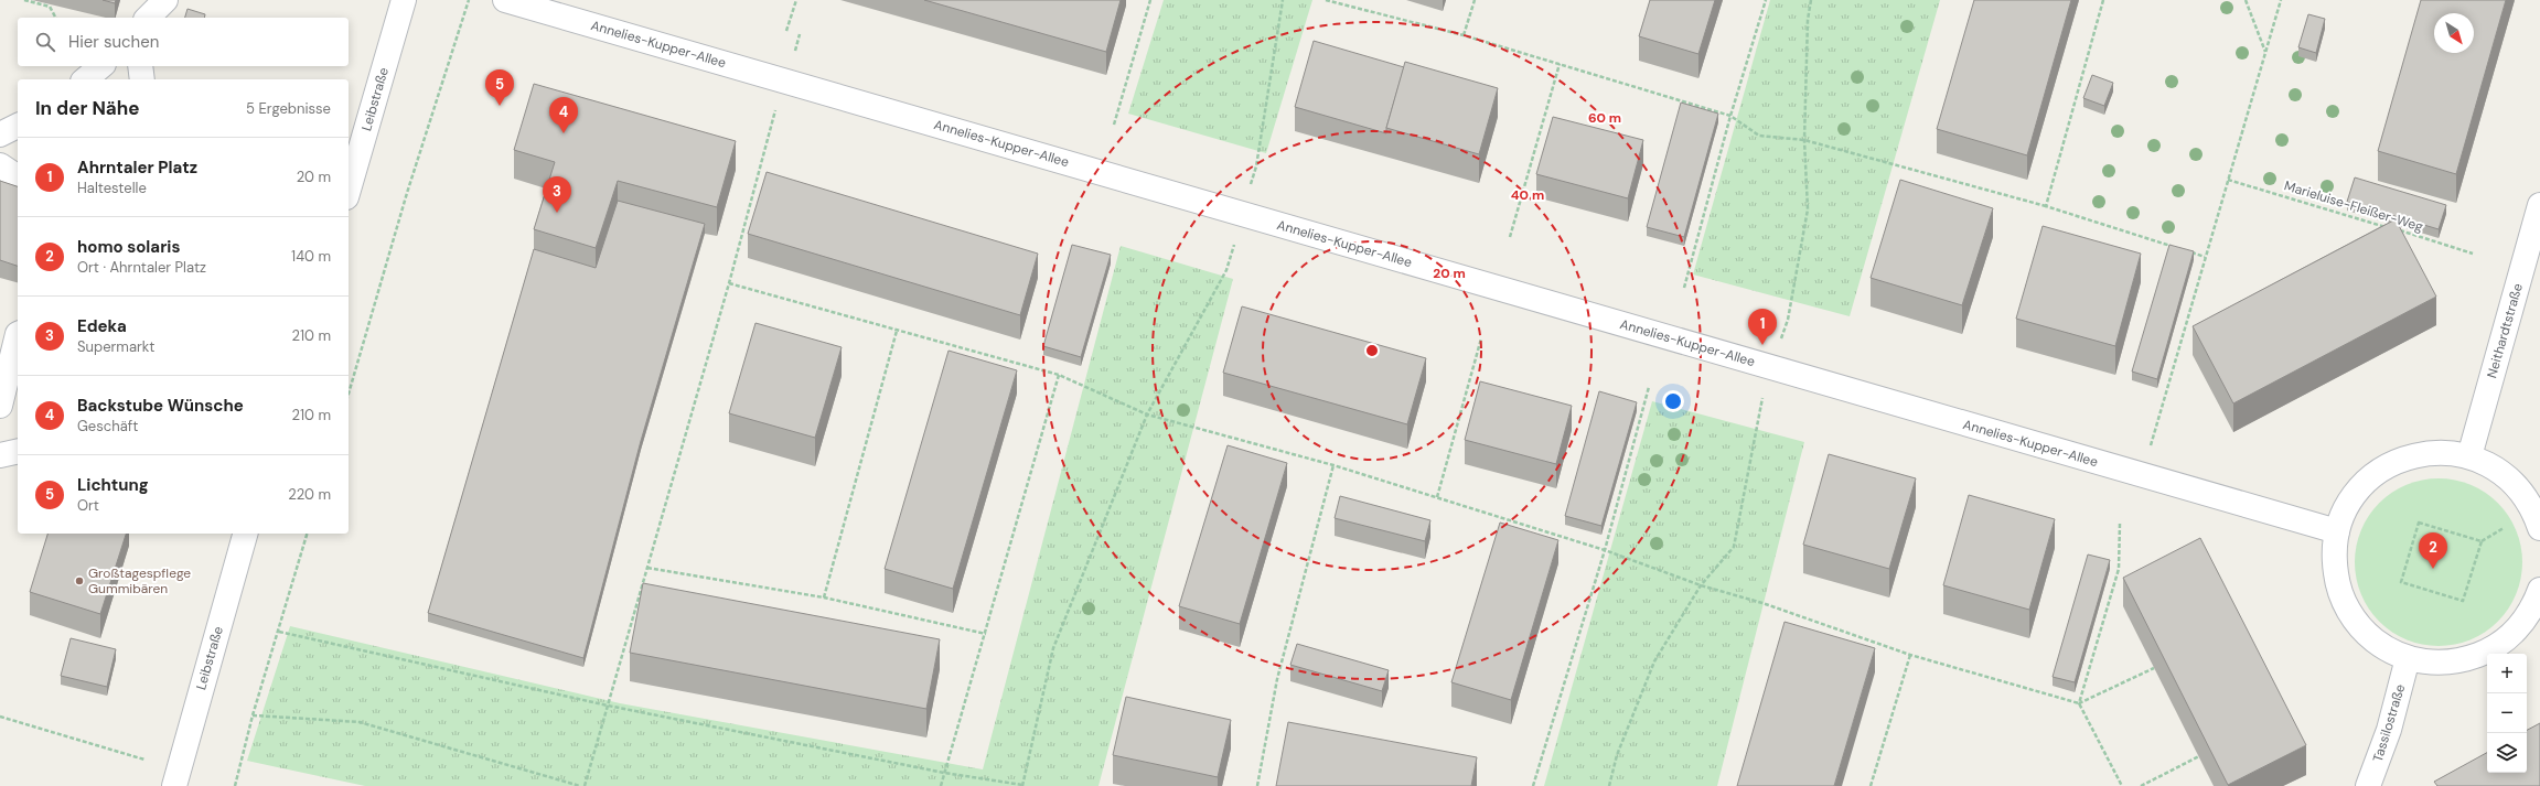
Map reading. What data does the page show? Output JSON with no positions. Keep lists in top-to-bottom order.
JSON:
{
  "streets": {
    "street": [
      "Annelies-Kupper-Allee",
      "Leibstraße",
      "Neithardtstraße",
      "Tassilostraße"
    ],
    "path": ["Marieluise-Fleißer-Weg"]
  },
  "places": ["Großtagespflege Gummibären"],
  "north": "bottom right",
  "page": {
    "search": "Hier suchen",
    "pins": [
      "5",
      "4",
      "3",
      "1",
      "2"
    ],
    "heading": ["In der Nähe", "5 Ergebnisse"],
    "list": [
      {
        "mark": "1",
        "name": "Ahrntaler Platz",
        "note": "Haltestelle",
        "value": "20 m"
      },
      {
        "mark": "2",
        "name": "homo solaris",
        "note": "Ort · Ahrntaler Platz",
        "value": "140 m"
      },
      {
        "mark": "3",
        "name": "Edeka",
        "note": "Supermarkt",
        "value": "210 m"
      },
      {
        "mark": "4",
        "name": "Backstube Wünsche",
        "note": "Geschäft",
        "value": "210 m"
      },
      {
        "mark": "5",
        "name": "Lichtung",
        "note": "Ort",
        "value": "220 m"
      }
    ],
    "map_buttons": ["+", "−"]
  },
  "rings": ["60 m", "40 m", "20 m"]
}
